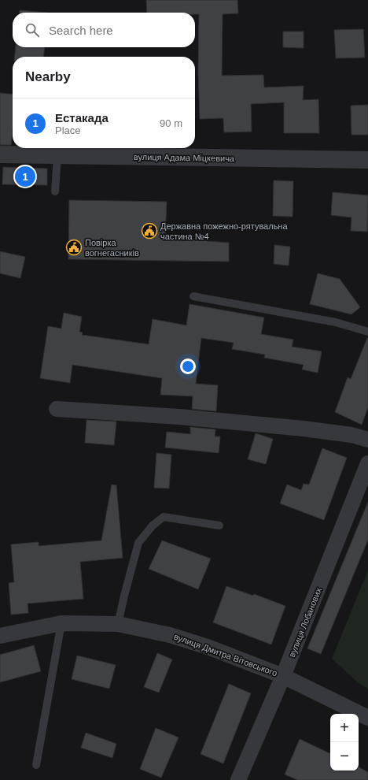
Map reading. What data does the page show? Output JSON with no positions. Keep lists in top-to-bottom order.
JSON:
{
  "streets": {
    "street": ["вулиця Адама Міцкевича", "вулиця Лобанових", "вулиця Дмитра Вітовського"]
  },
  "crossings": [
    ["вулиця Лобанових", "вулиця Дмитра Вітовського"]
  ],
  "places": {
    "public building": ["Державна пожежно-рятувальна частина №4", "Повірка вогнегасників"]
  },
  "page": {
    "search": "Search here",
    "heading": "Nearby",
    "list": [
      {
        "mark": "1",
        "name": "Естакада",
        "note": "Place",
        "value": "90 m"
      }
    ],
    "pins": "1",
    "map_buttons": ["+", "−"]
  }
}
